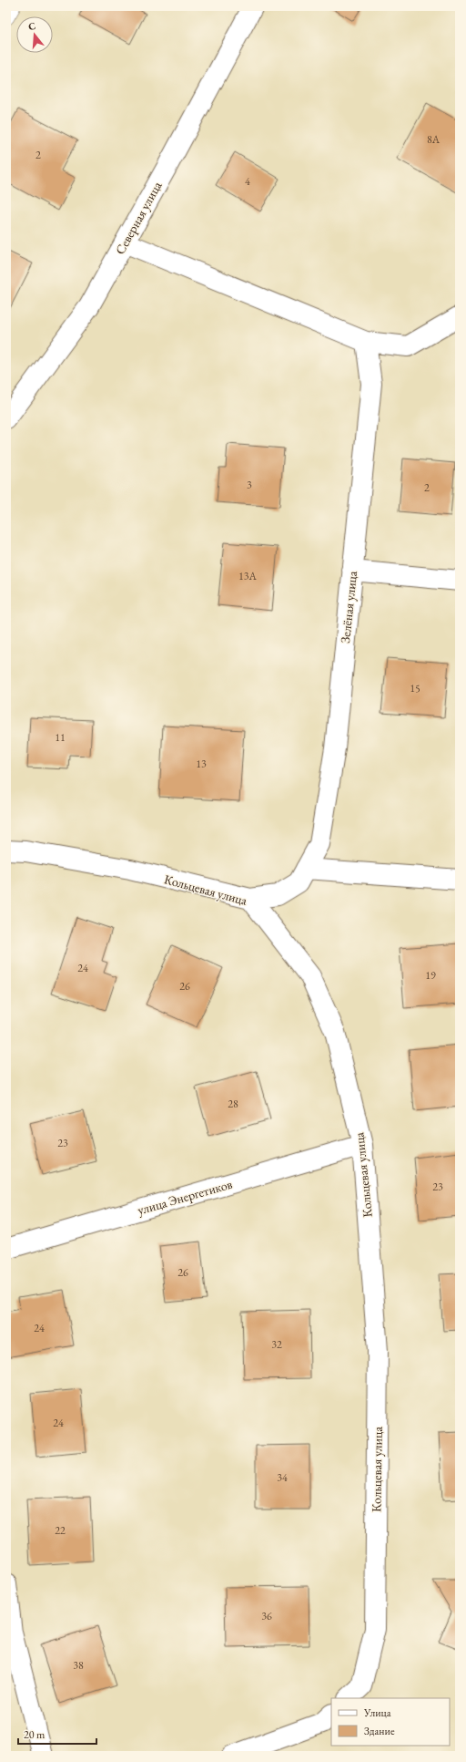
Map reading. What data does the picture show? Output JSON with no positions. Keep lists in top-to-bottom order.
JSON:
{
  "streets": {
    "street": [
      "Северная улица",
      "Зелёная улица",
      "Кольцевая улица",
      "улица Энергетиков"
    ]
  },
  "crossings": [
    ["Зелёная улица", "Кольцевая улица"],
    ["Кольцевая улица", "улица Энергетиков"]
  ],
  "house_numbers": [
    "8А",
    "2",
    "4",
    "3",
    "2",
    "13А",
    "15",
    "11",
    "13",
    "24",
    "19",
    "26",
    "28",
    "23",
    "23",
    "26",
    "24",
    "32",
    "24",
    "34",
    "22",
    "36",
    "38"
  ],
  "legend": ["Улица", "Здание"],
  "scale_bar": "20 m",
  "north": "top"
}
